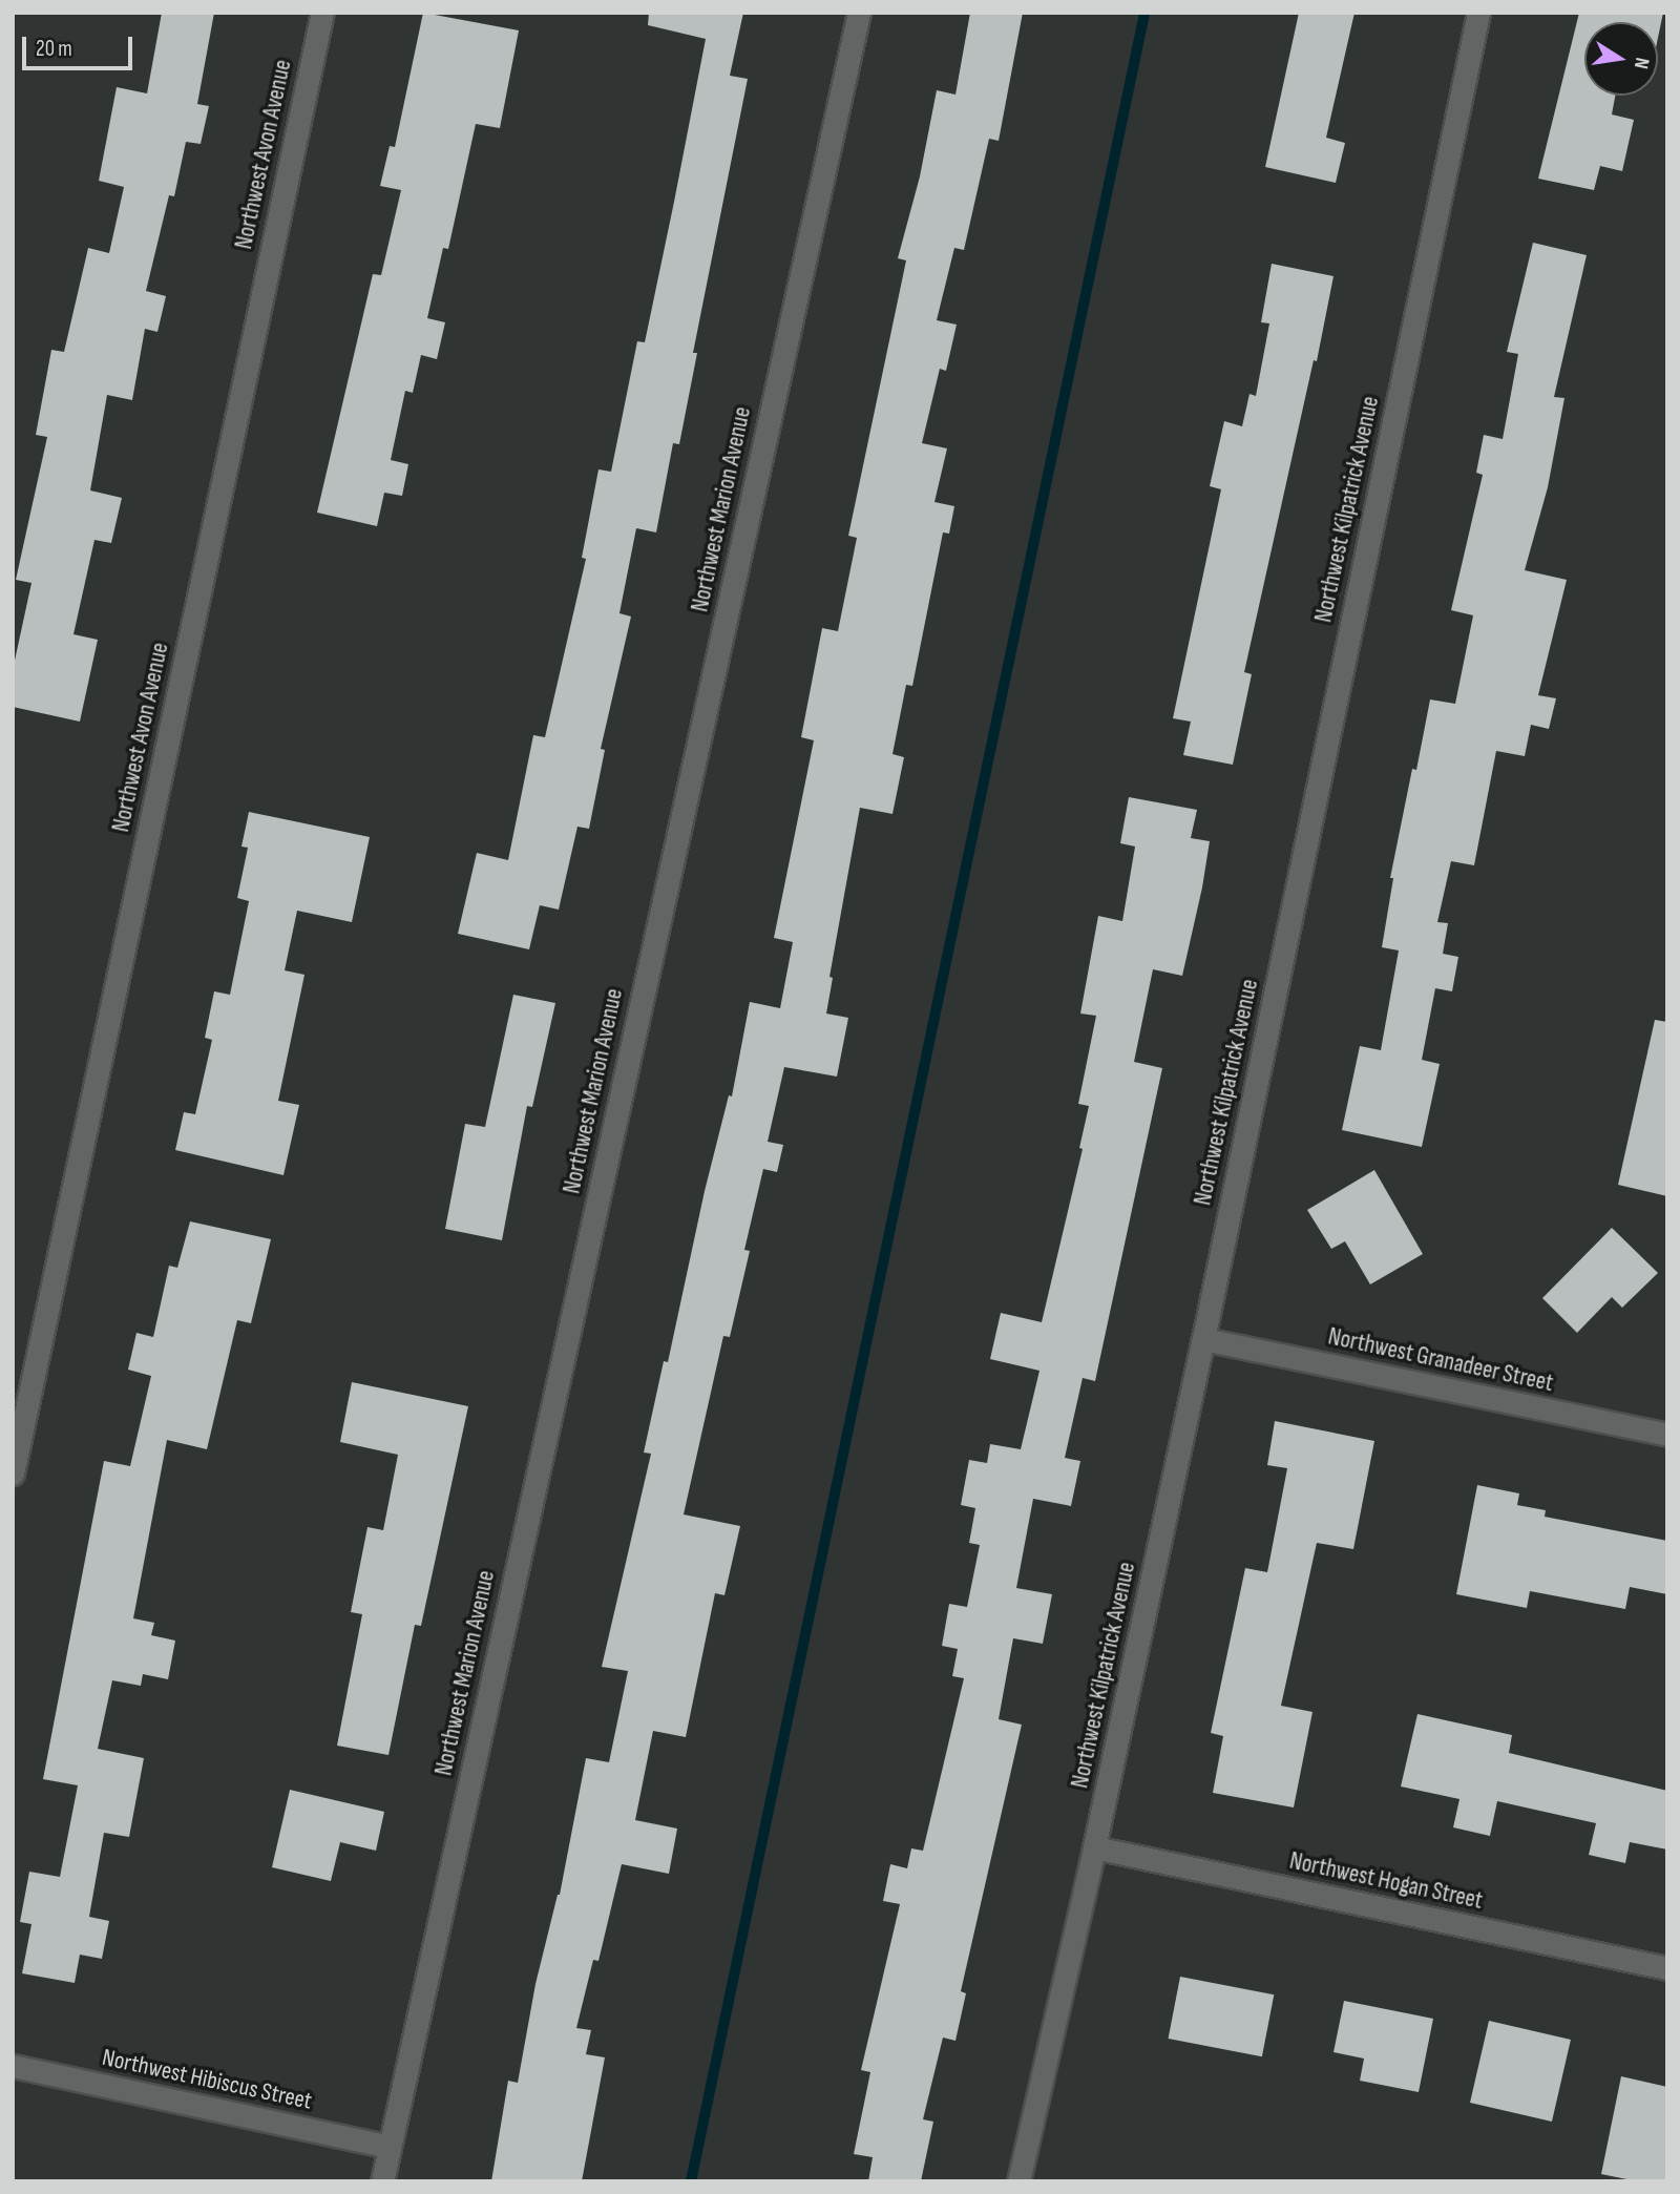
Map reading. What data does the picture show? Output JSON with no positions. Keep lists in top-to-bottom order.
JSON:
{
  "streets": {
    "street": [
      "Northwest Avon Avenue",
      "Northwest Marion Avenue",
      "Northwest Kilpatrick Avenue",
      "Northwest Granadeer Street",
      "Northwest Hogan Street",
      "Northwest Hibiscus Street"
    ]
  },
  "crossings": [
    ["Northwest Marion Avenue", "Northwest Hibiscus Street"],
    ["Northwest Kilpatrick Avenue", "Northwest Granadeer Street"],
    ["Northwest Kilpatrick Avenue", "Northwest Hogan Street"]
  ],
  "scale_bar": "20 m",
  "north": "right"
}
